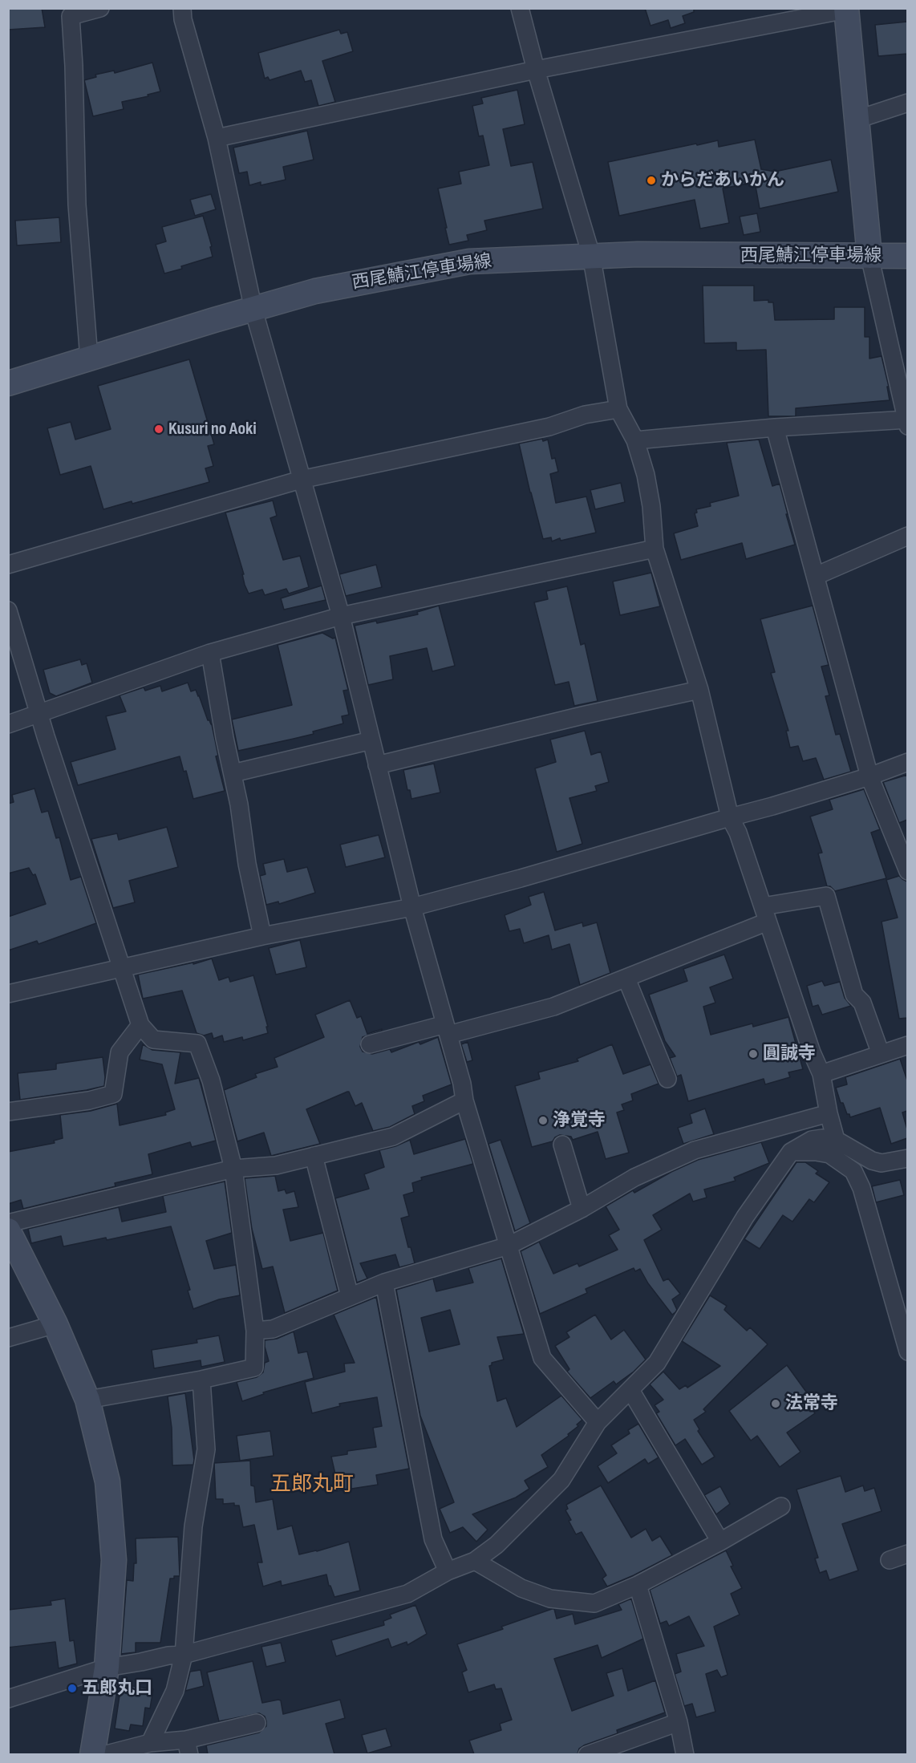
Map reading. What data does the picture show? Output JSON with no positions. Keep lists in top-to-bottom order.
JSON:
{
  "streets": {
    "main road": ["西尾鯖江停車場線"]
  },
  "districts": ["五郎丸町"],
  "places": [
    "からだあいかん",
    "Kusuri no Aoki",
    "圓誠寺",
    "浄覚寺",
    "法常寺",
    "五郎丸口"
  ]
}
